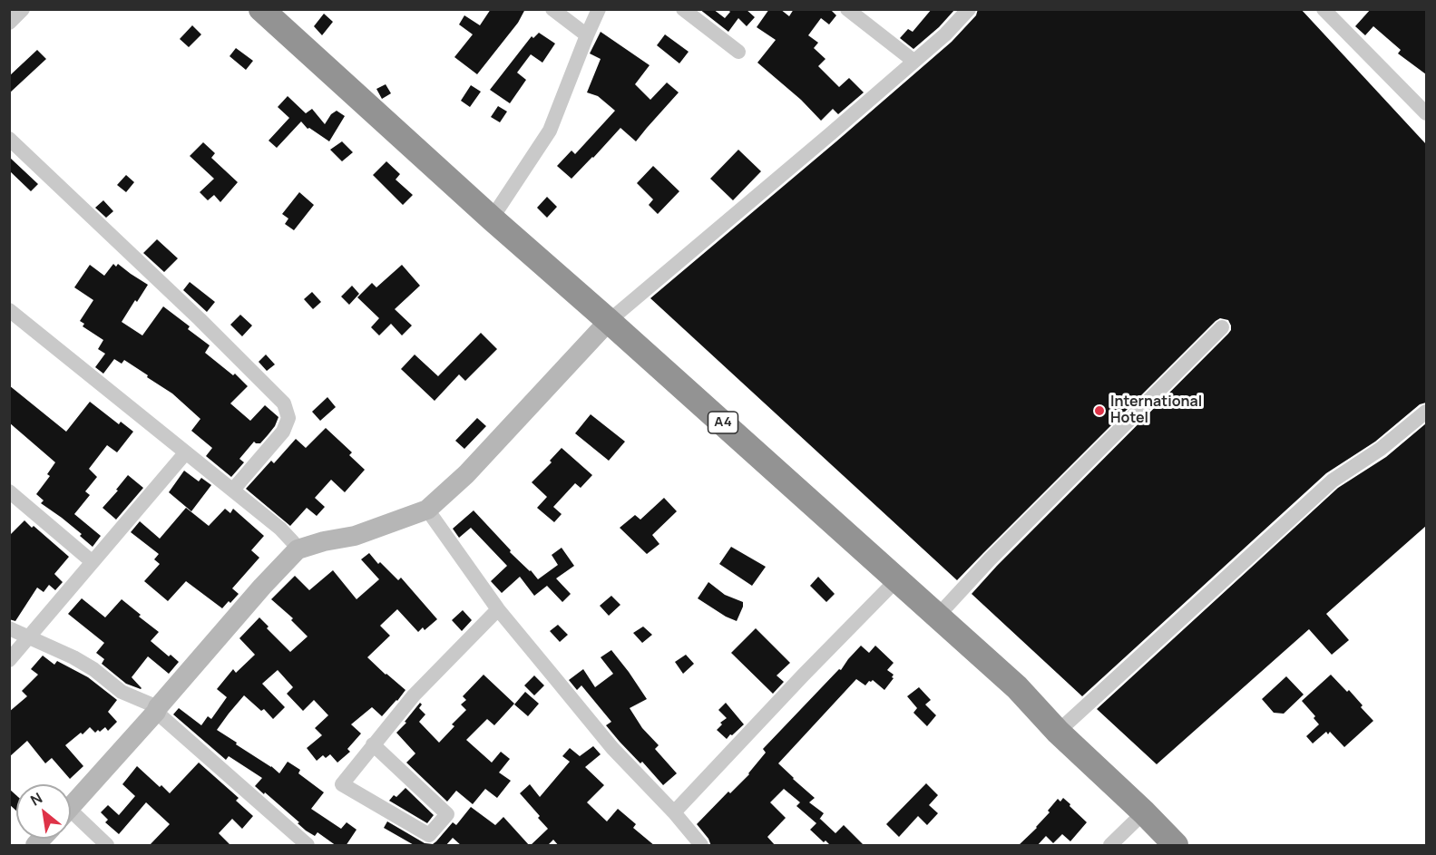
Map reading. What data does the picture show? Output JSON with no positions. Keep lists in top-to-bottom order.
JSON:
{
  "streets": {
    "highway": ["A4"]
  },
  "places": ["International Hotel"],
  "north": "top left"
}
